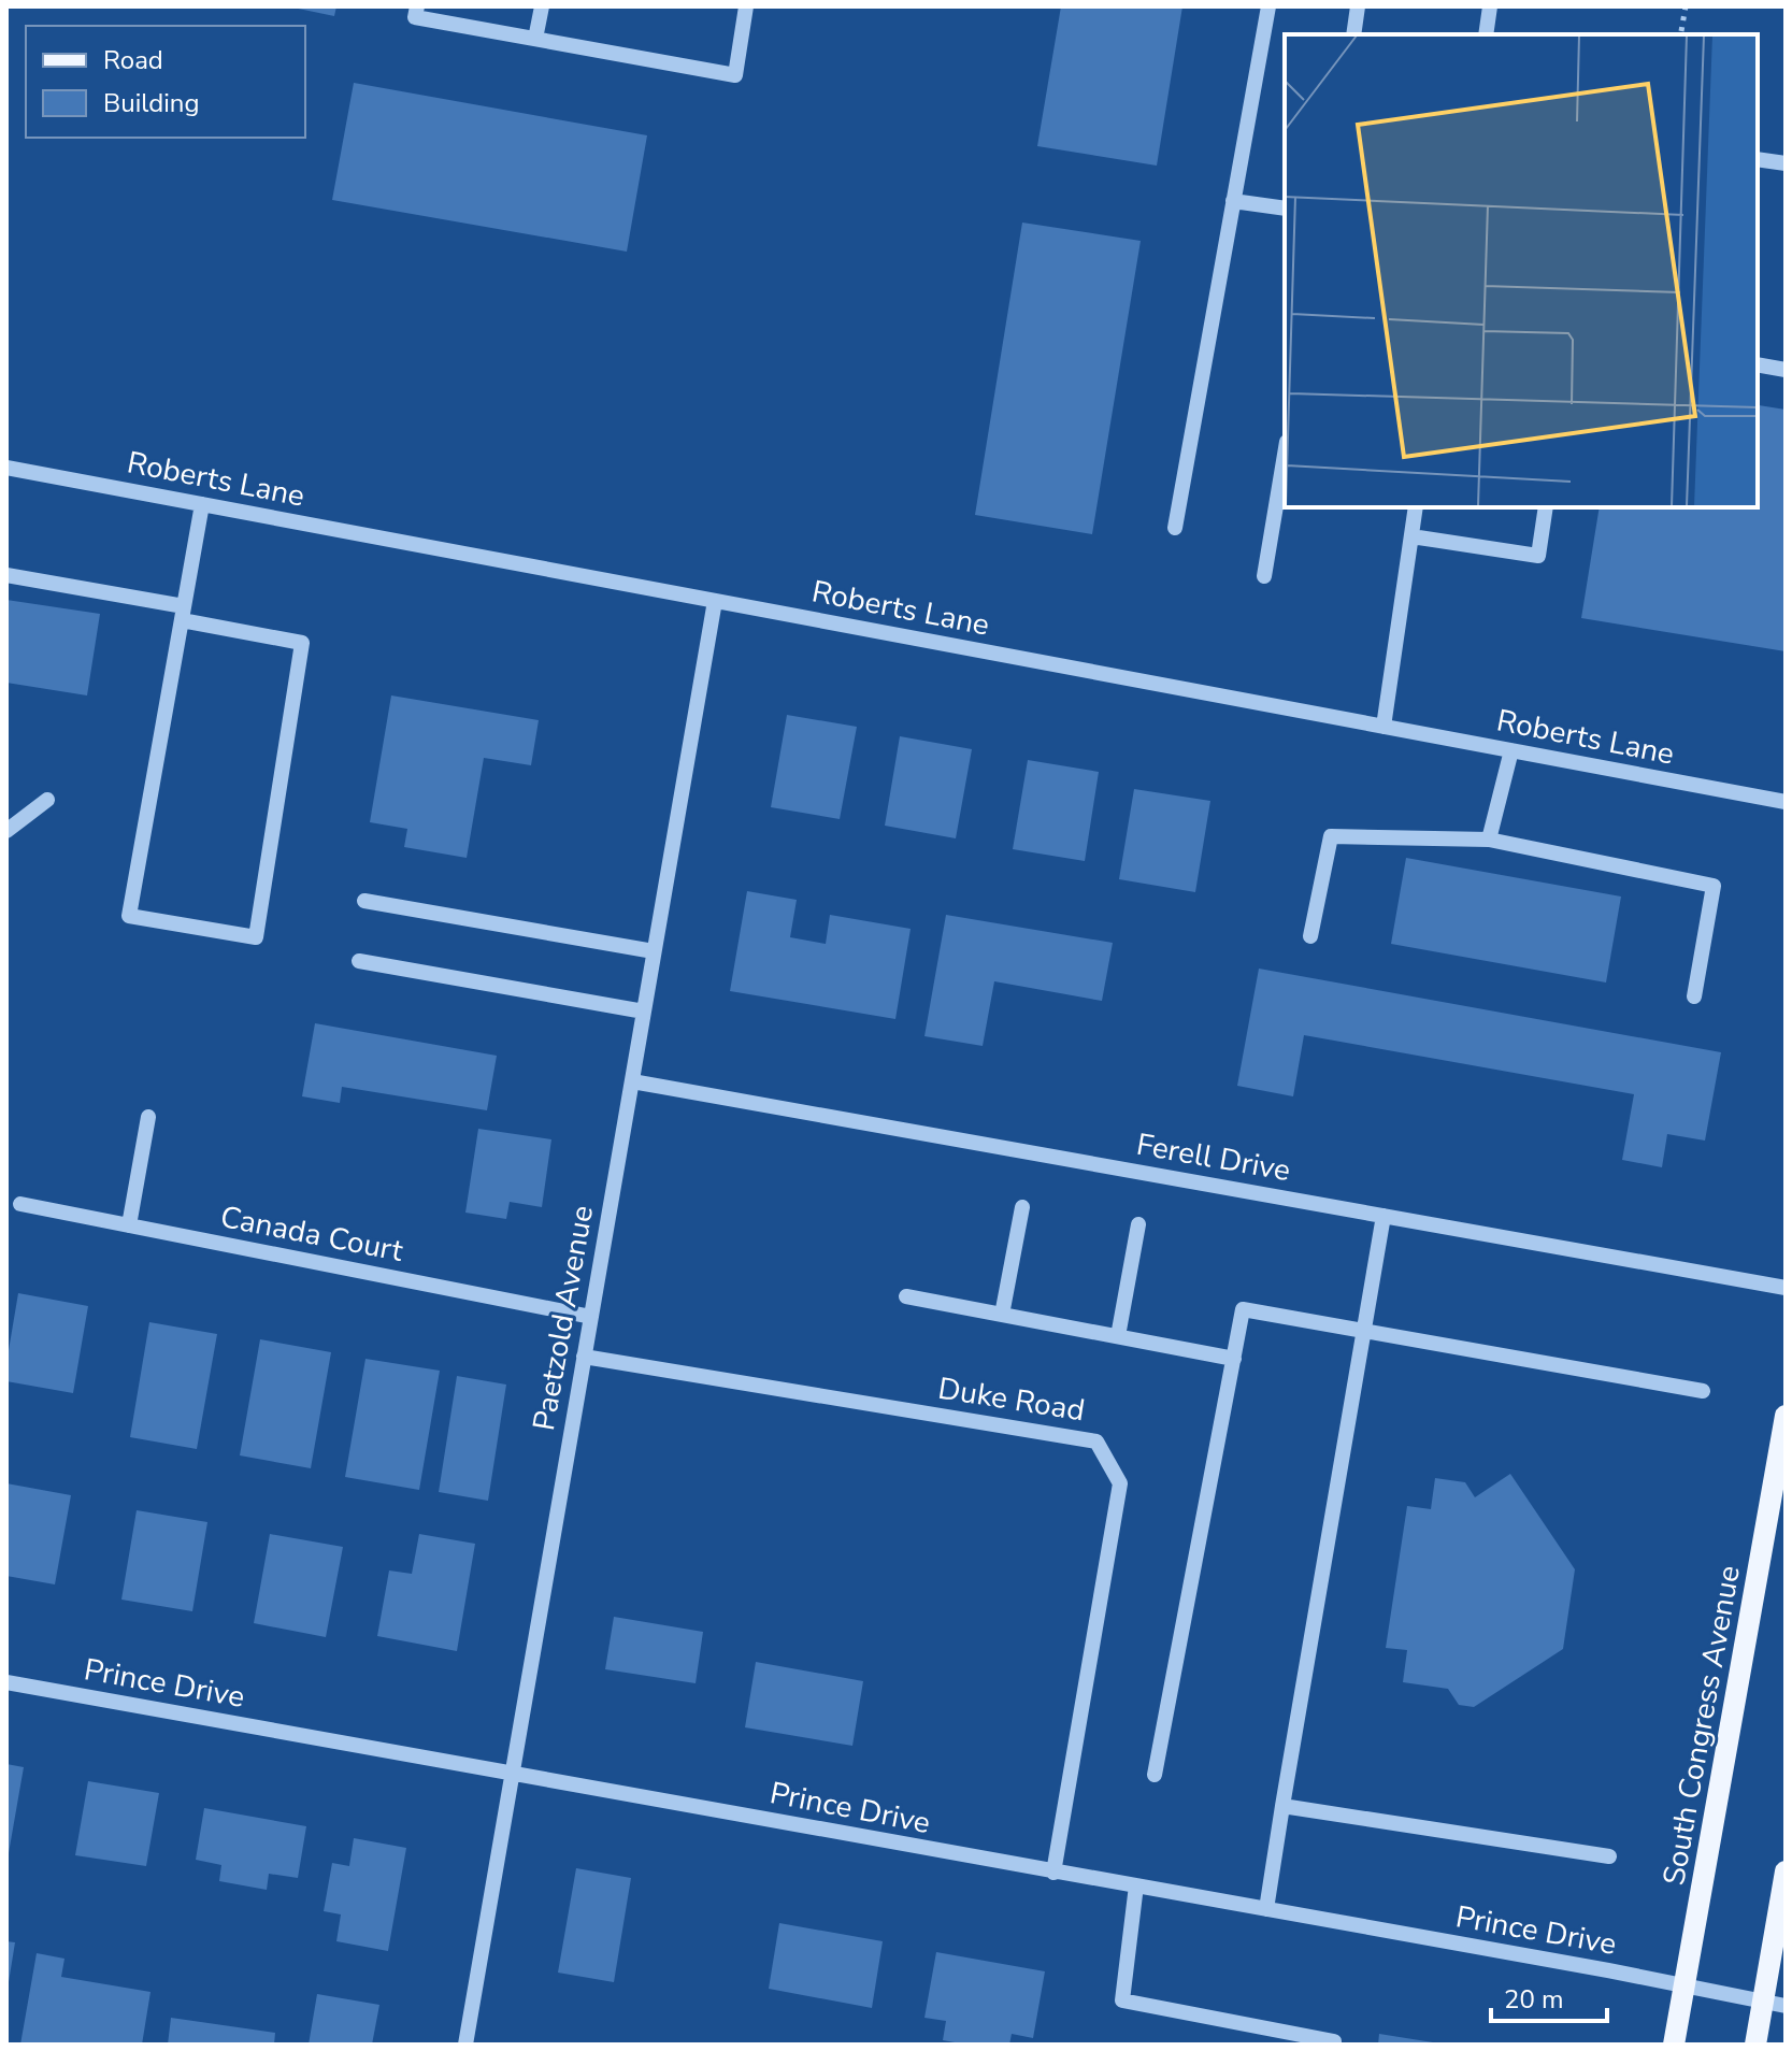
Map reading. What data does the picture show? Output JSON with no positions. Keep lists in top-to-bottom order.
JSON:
{
  "streets": {
    "main road": ["South Congress Avenue"],
    "street": [
      "Roberts Lane",
      "Ferell Drive",
      "Canada Court",
      "Paetzold Avenue",
      "Duke Road",
      "Prince Drive"
    ]
  },
  "crossings": [
    ["Roberts Lane", "Paetzold Avenue"],
    ["Ferell Drive", "Paetzold Avenue"],
    ["Canada Court", "Paetzold Avenue"],
    ["Paetzold Avenue", "Duke Road"],
    ["Paetzold Avenue", "Prince Drive"],
    ["Duke Road", "Prince Drive"],
    ["Prince Drive", "South Congress Avenue"]
  ],
  "legend": ["Road", "Building"],
  "scale_bar": "20 m"
}
